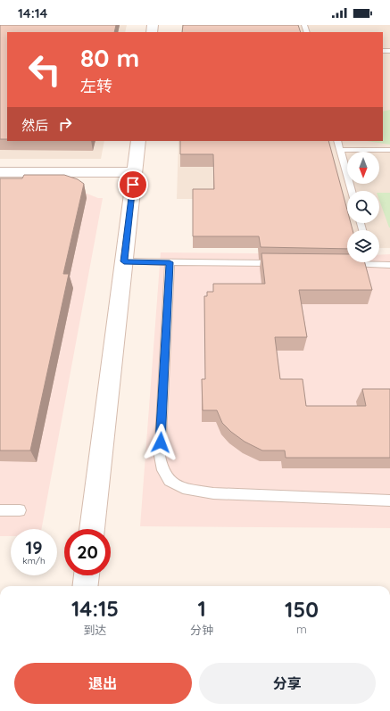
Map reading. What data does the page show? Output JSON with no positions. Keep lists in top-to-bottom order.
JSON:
{
  "north": "bottom",
  "page": {
    "status": "14:14",
    "turn": ["80 m", "左转"],
    "then": "然后",
    "speed": "19 km/h",
    "limit": "20",
    "eta": [
      "14:15",
      "到达",
      "1",
      "分钟",
      "150",
      "m"
    ],
    "buttons": ["退出", "分享"]
  }
}
